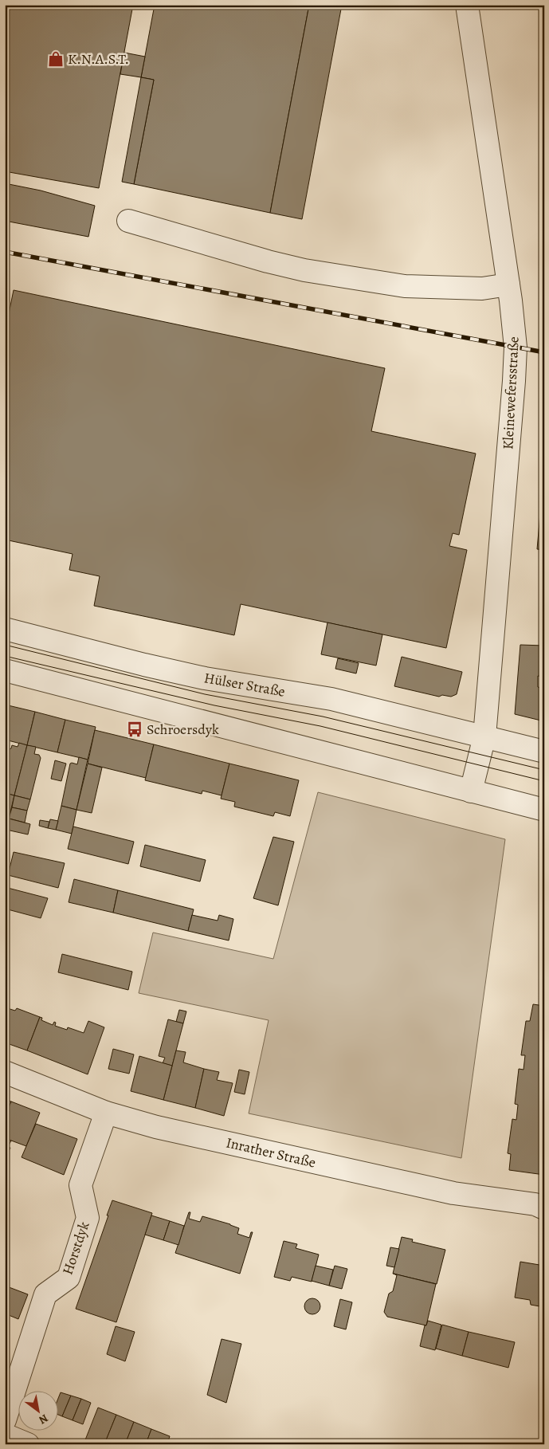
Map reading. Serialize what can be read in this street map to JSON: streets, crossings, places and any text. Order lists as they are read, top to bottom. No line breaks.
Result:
{"streets":{"street":["Kleinewefersstraße","Hülser Straße","Inrather Straße","Horstdyk"]},"crossings":[["Kleinewefersstraße","Hülser Straße"],["Inrather Straße","Horstdyk"]],"places":{"shop":["K.N.A.S.T."],"bus stop":["Schroersdyk"]},"north":"bottom right"}
